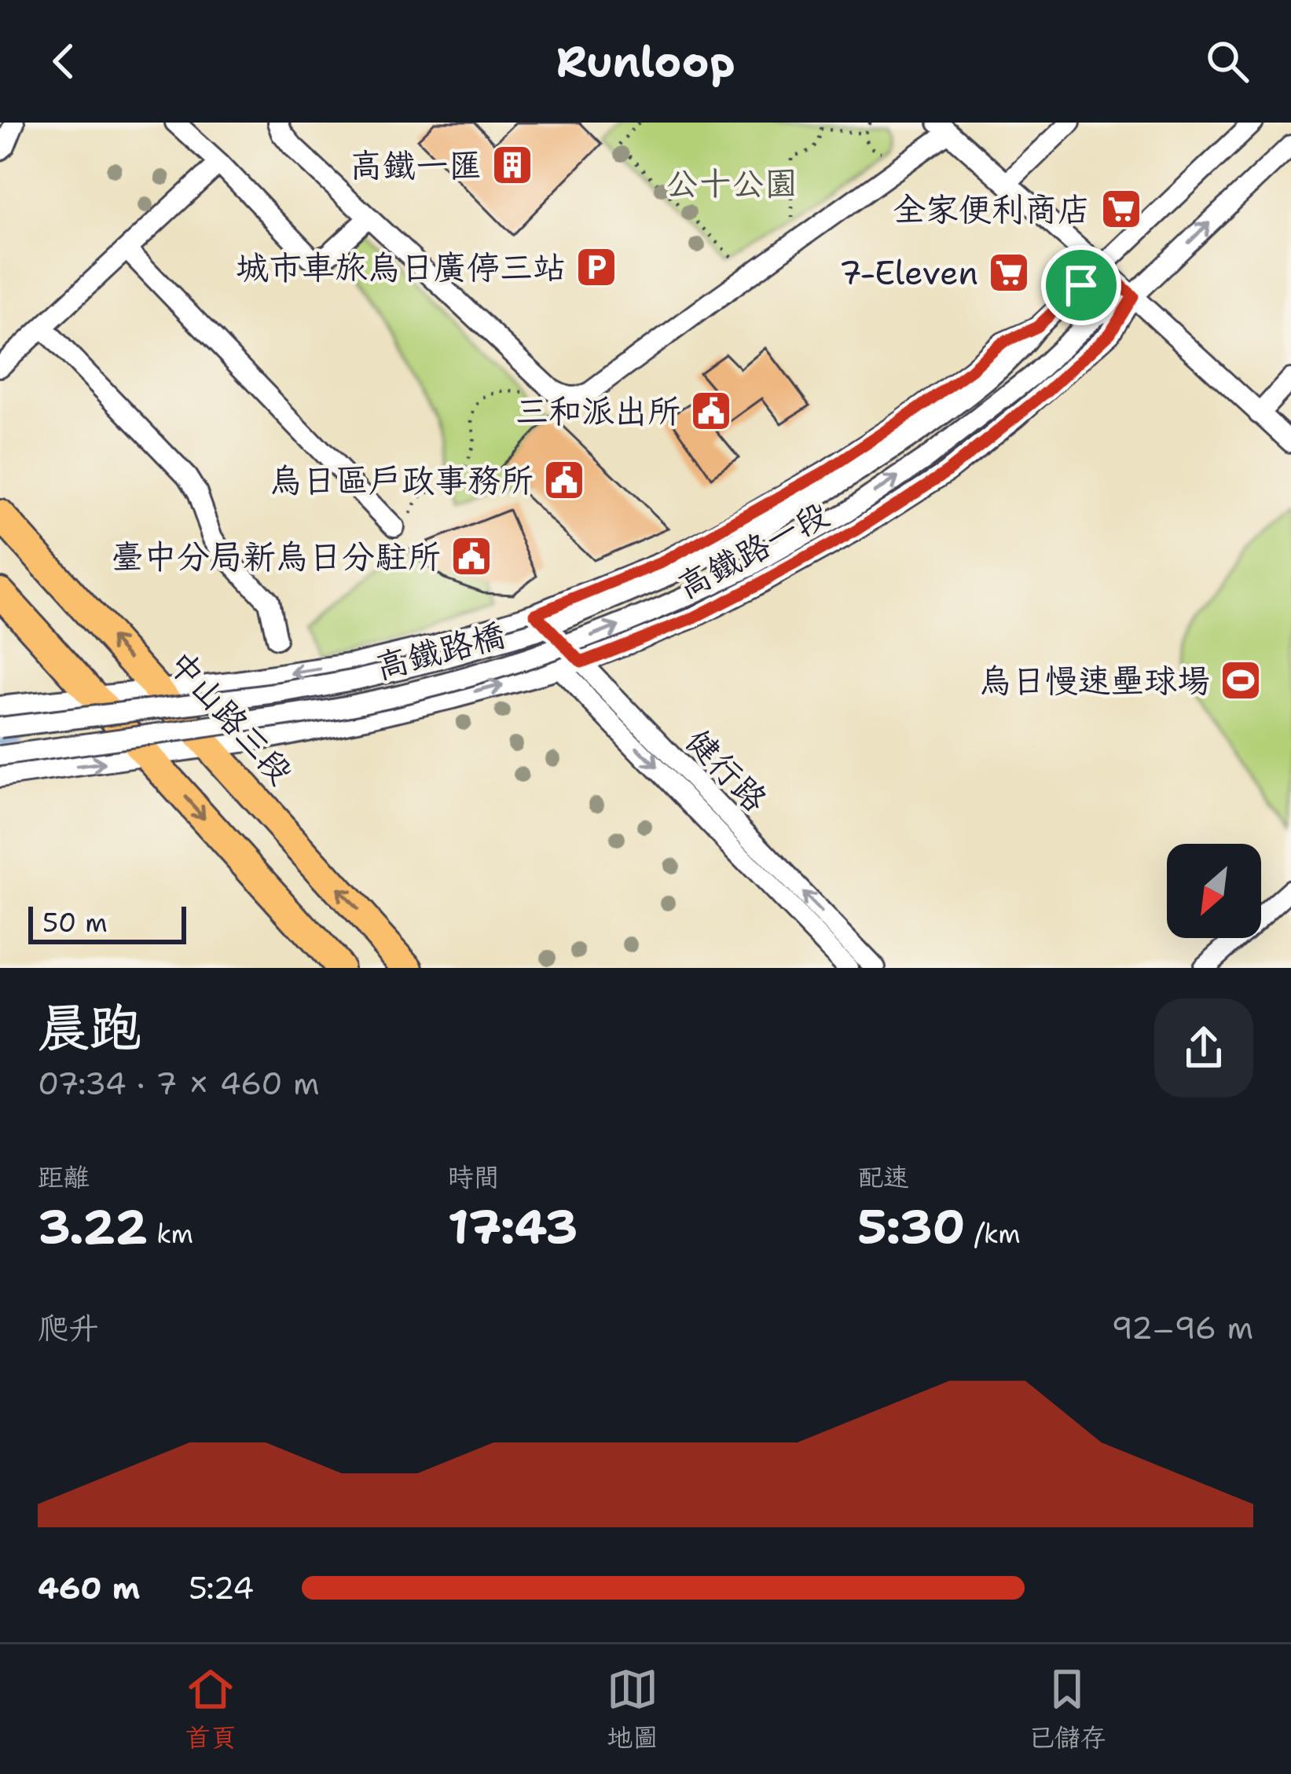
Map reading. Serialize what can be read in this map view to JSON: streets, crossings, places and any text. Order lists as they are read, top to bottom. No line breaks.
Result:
{"streets":{"main road":["中山路三段"],"street":["高鐵路一段","高鐵路橋","健行路"]},"crossings":[["高鐵路一段","高鐵路橋"],["高鐵路一段","中山路三段"],["高鐵路一段","健行路"]],"parks":["公十公園"],"places":{"building":["高鐵一匯"],"supermarket":["全家便利商店","7-Eleven"],"parking":["城市車旅烏日廣停三站"],"public building":["三和派出所","烏日區戶政事務所","臺中分局新烏日分駐所"],"sports":["烏日慢速壘球場"]},"scale_bar":"50 m","north":"bottom left","page":{"header":"Runloop","scale":"50 m","heading":["晨跑","07:34 · 7 × 460 m"],"stats":[["距離","3.22 km"],["時間","17:43"],["配速","5:30 /km"]],"chart":["爬升","92–96 m"],"list":[{"name":"460 m","note":"5:24"}],"tabs":["首頁","地圖","已儲存"]}}
